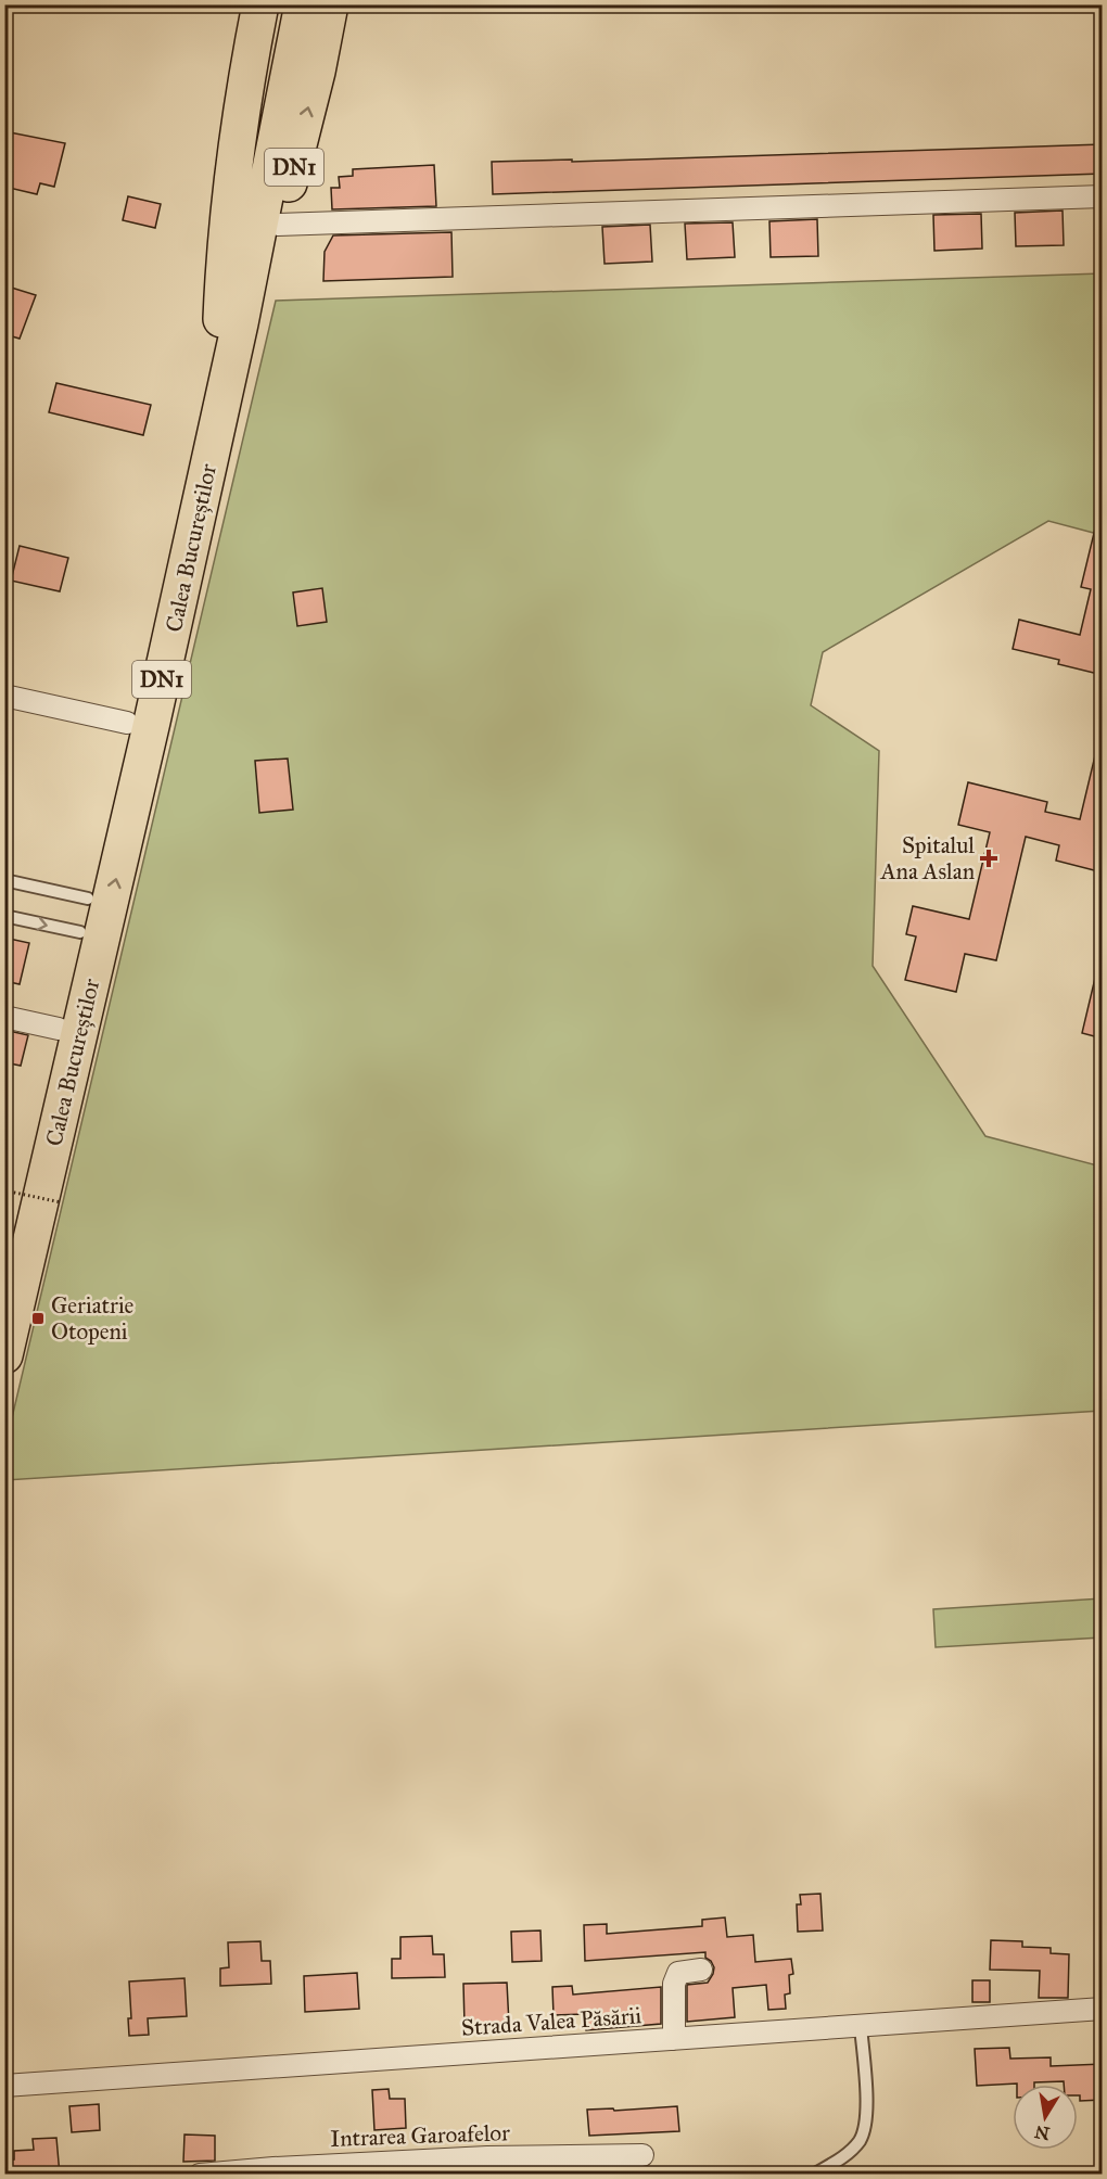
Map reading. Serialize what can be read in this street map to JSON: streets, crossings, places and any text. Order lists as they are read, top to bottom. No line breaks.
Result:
{"streets":{"highway":["DN1","Calea Bucureștilor"],"street":["Strada Valea Păsării","Intrarea Garoafelor"]},"crossings":[["DN1","Calea Bucureștilor"]],"places":{"health":["Spitalul Ana Aslan"],"transit":["Geriatrie Otopeni"]},"north":"bottom"}
